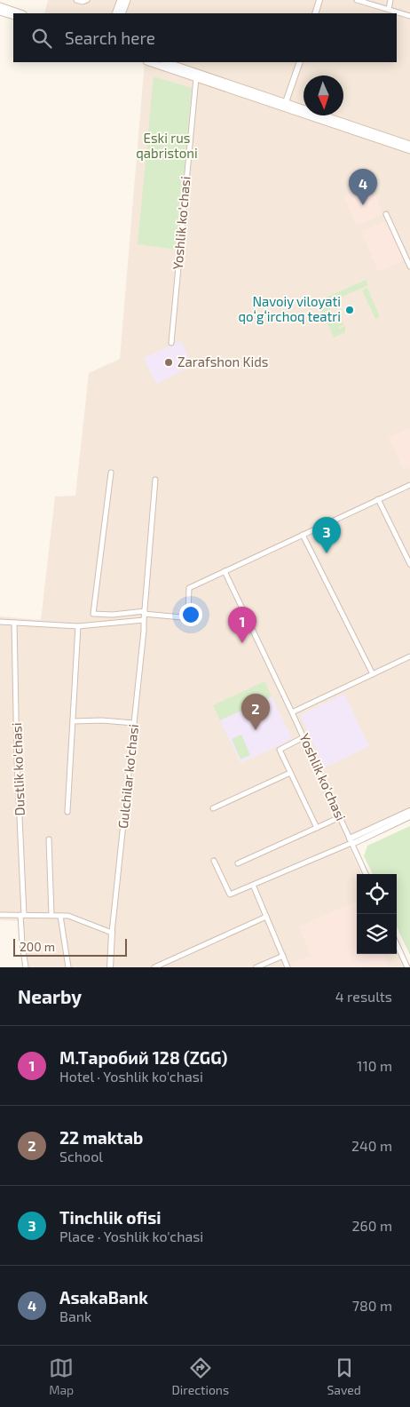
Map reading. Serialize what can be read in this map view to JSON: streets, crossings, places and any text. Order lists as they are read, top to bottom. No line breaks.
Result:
{"streets":{"street":["Yoshlik ko'chasi","Dustlik ko'chasi","Gulchilar ko'chasi"]},"parks":["Eski rus qabristoni"],"places":["Navoiy viloyati qoʻgʻirchoq teatri","Zarafshon Kids"],"scale_bar":"200 m","north":"bottom","page":{"search":"Search here","pins":["4","3","1","2"],"scale":"200 m","heading":["Nearby","4 results"],"list":[{"mark":"1","name":"М.Таробий 128 (ZGG)","note":"Hotel · Yoshlik ko'chasi","value":"110 m"},{"mark":"2","name":"22 maktab","note":"School","value":"240 m"},{"mark":"3","name":"Tinchlik ofisi","note":"Place · Yoshlik ko'chasi","value":"260 m"},{"mark":"4","name":"AsakaBank","note":"Bank","value":"780 m"}],"nav":["Map","Directions","Saved"]}}
